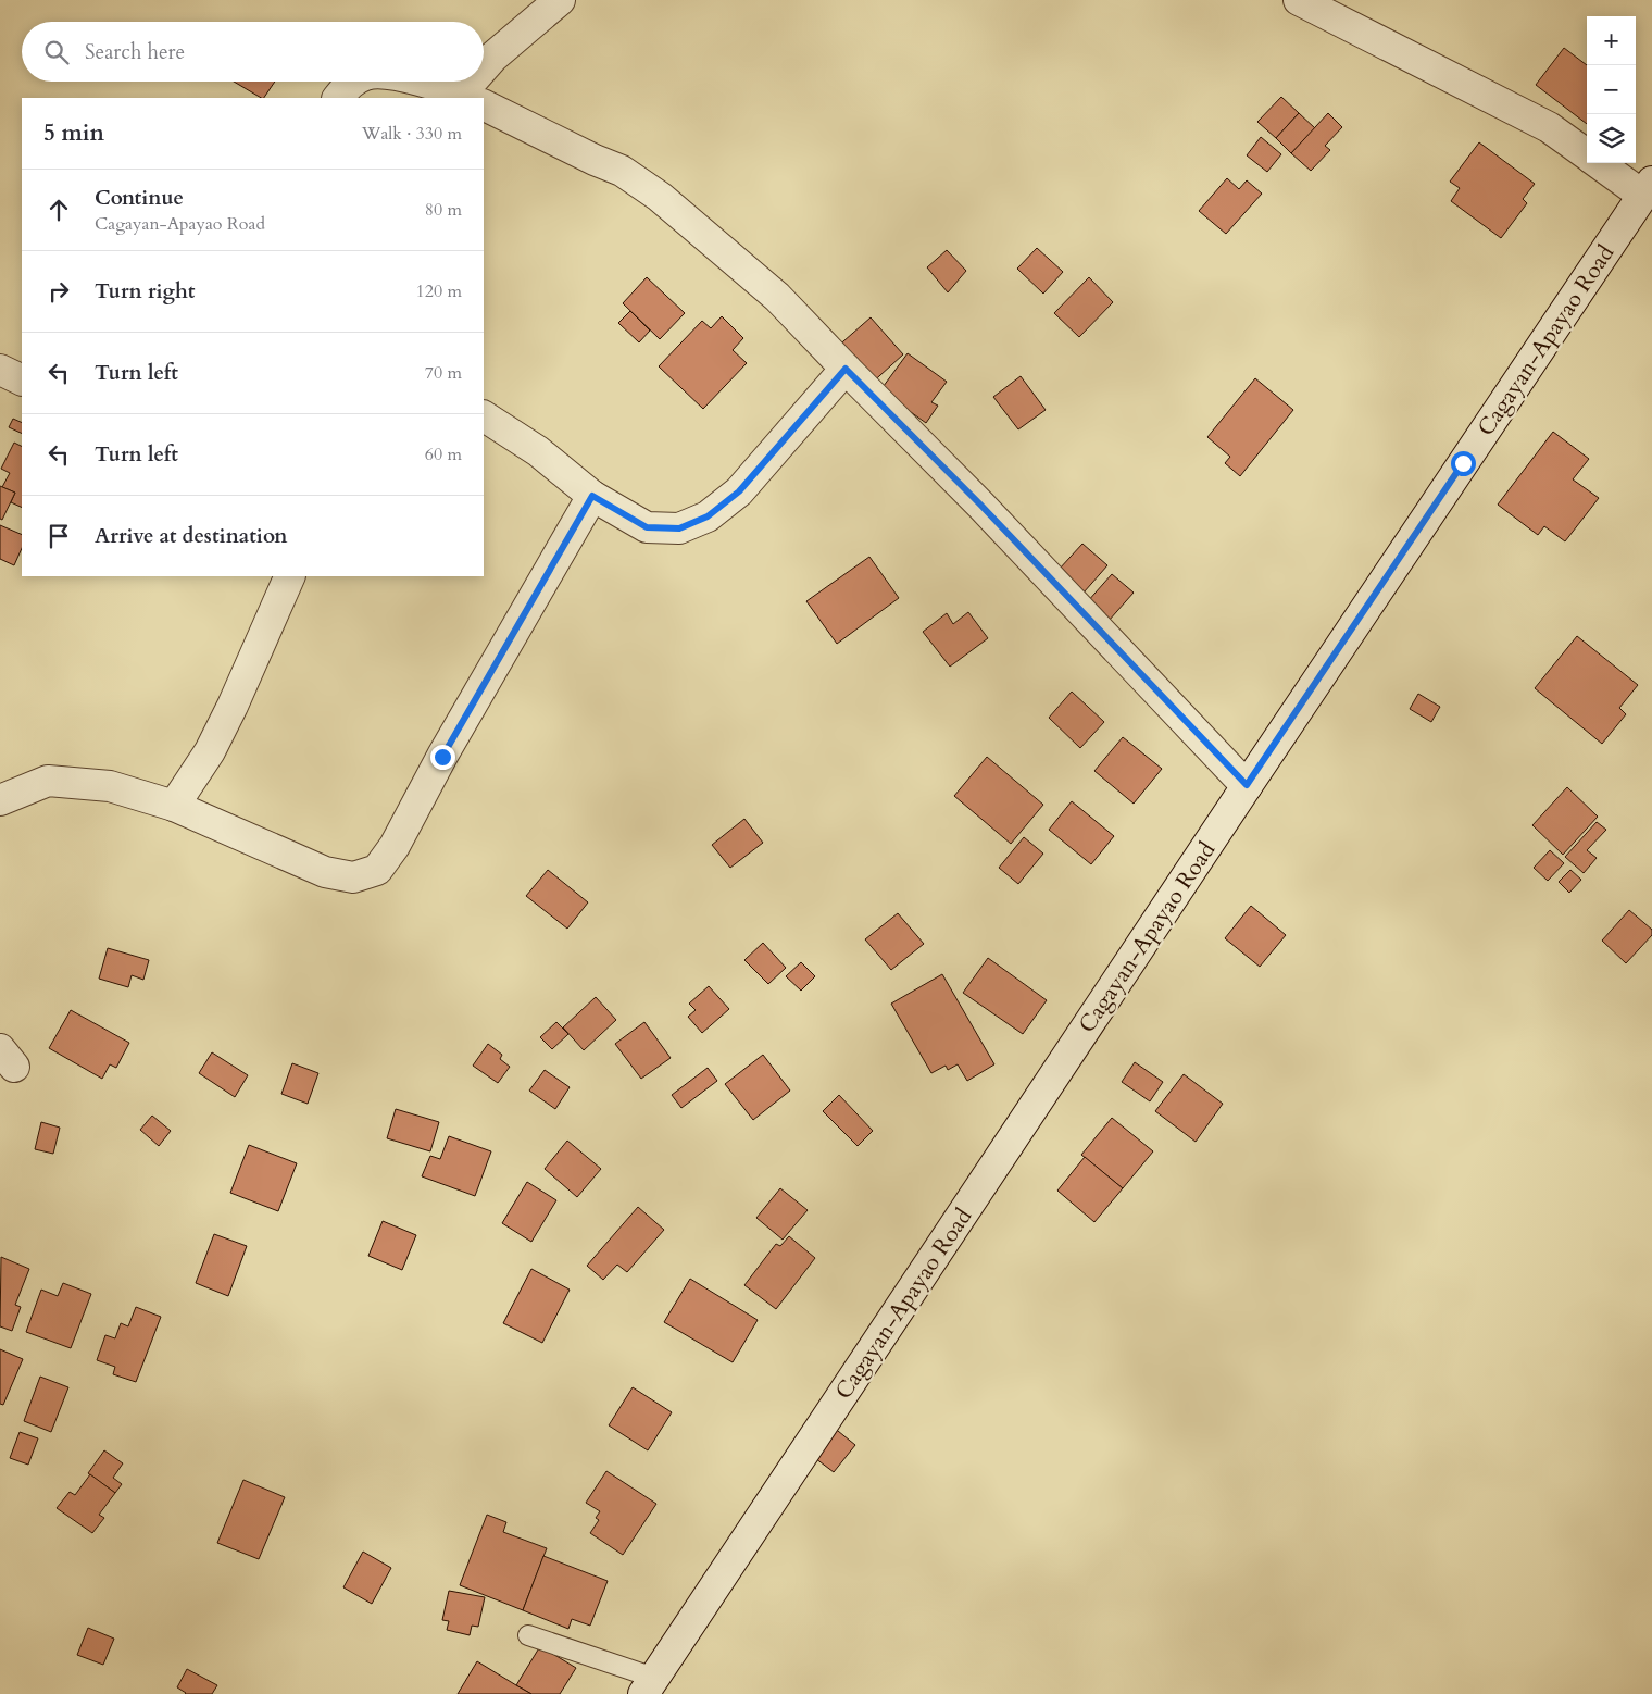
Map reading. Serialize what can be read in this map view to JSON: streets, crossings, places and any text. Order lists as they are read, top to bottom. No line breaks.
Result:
{"streets":{"street":["Cagayan-Apayao Road"]},"page":{"map_buttons":["+","−"],"search":"Search here","heading":["5 min","Walk · 330 m"],"list":[["Continue","Cagayan-Apayao Road","80 m"],["Turn right","120 m"],["Turn left","70 m"],["Turn left","60 m"],"Arrive at destination"]}}
